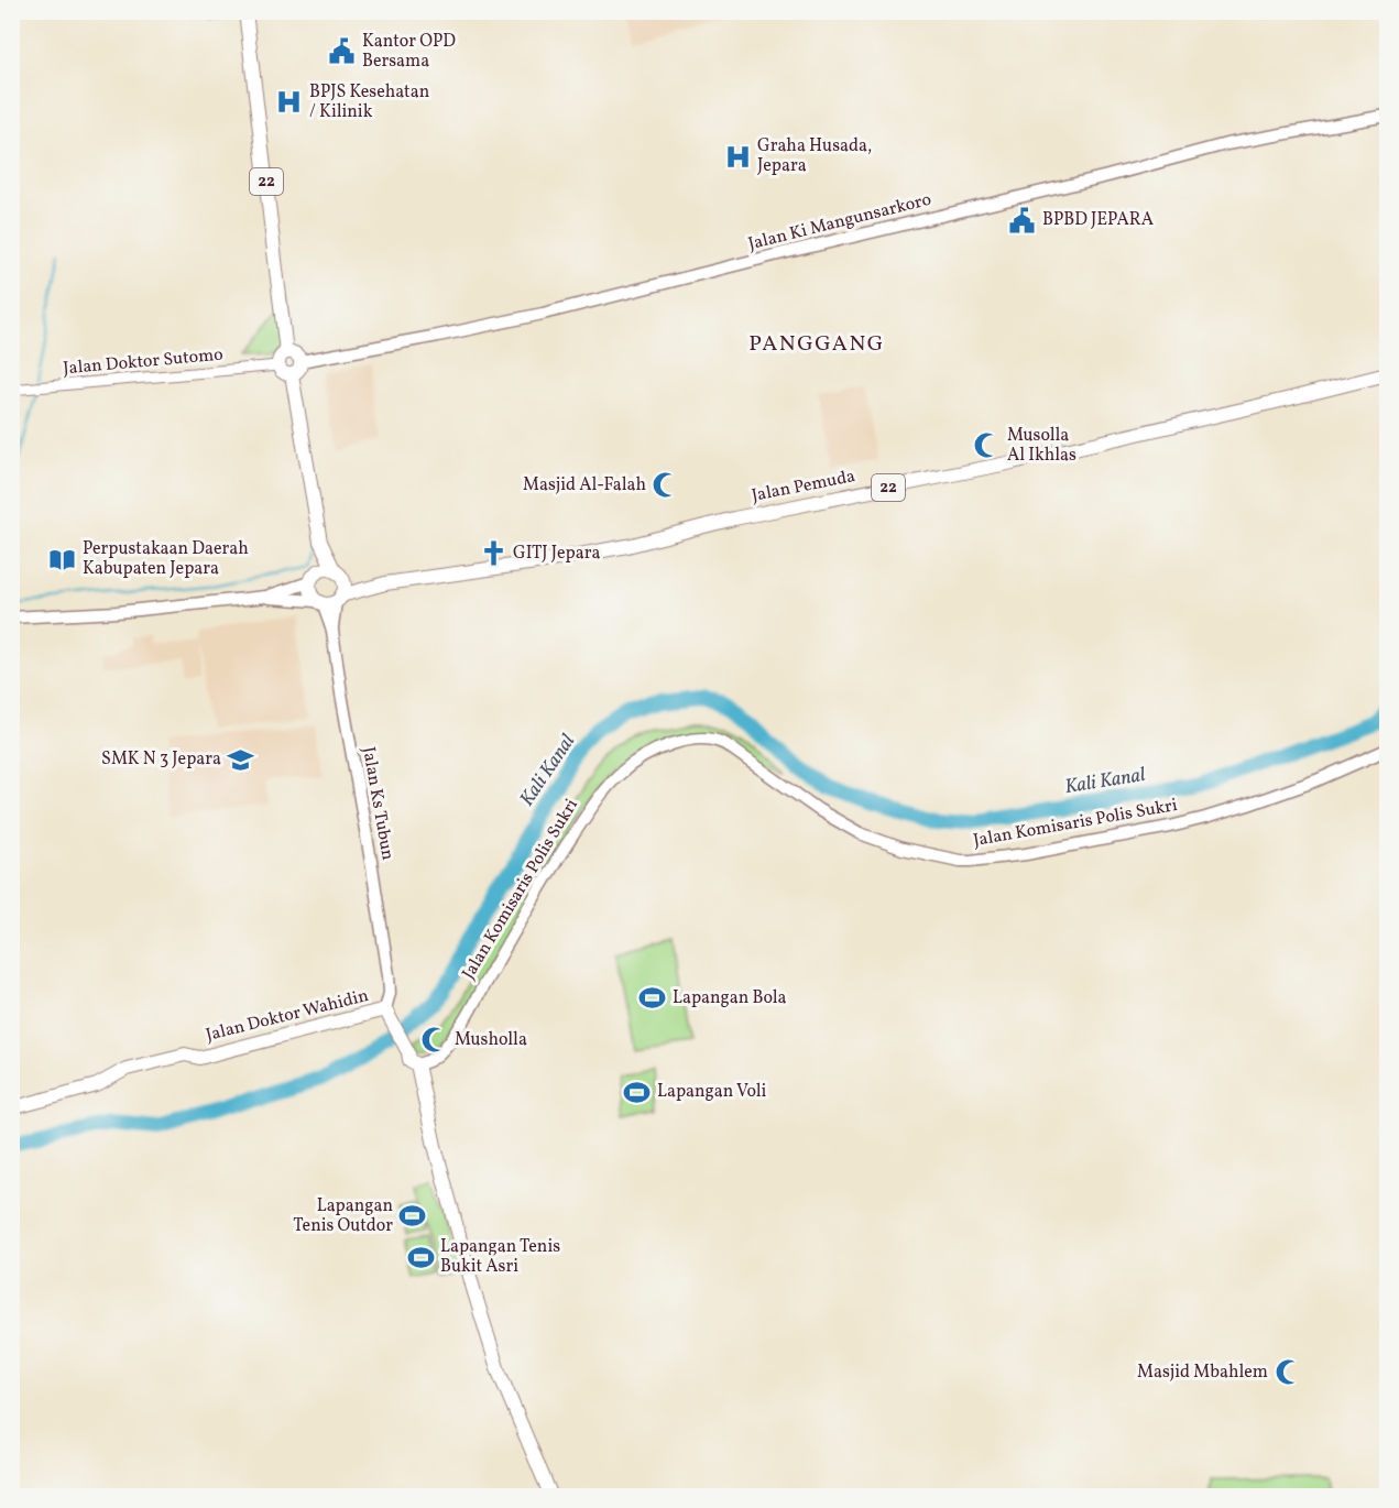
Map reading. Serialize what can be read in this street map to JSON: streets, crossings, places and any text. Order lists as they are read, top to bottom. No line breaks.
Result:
{"streets":{"main road":["22","Jalan Ki Mangunsarkoro","Jalan Pemuda","Jalan Ks Tubun","Jalan Komisaris Polis Sukri","Jalan Doktor Wahidin"],"street":["Jalan Doktor Sutomo"]},"crossings":[["22","Jalan Ki Mangunsarkoro"],["22","Jalan Doktor Sutomo"],["Jalan Ki Mangunsarkoro","Jalan Doktor Sutomo"],["Jalan Pemuda","Jalan Ks Tubun"],["Jalan Ks Tubun","Jalan Doktor Wahidin"]],"districts":["PANGGANG"],"water":["Kali Kanal"],"places":{"public building":["Kantor OPD Bersama","BPBD JEPARA"],"hospital":["BPJS Kesehatan / Kilinik","Graha Husada, Jepara"],"mosque":["Musolla Al Ikhlas","Masjid Al-Falah","Musholla","Masjid Mbahlem"],"church":["GITJ Jepara"],"library":["Perpustakaan Daerah Kabupaten Jepara"],"school or university":["SMK N 3 Jepara"],"sports":["Lapangan Bola","Lapangan Voli","Lapangan Tenis Outdor","Lapangan Tenis Bukit Asri"]}}
